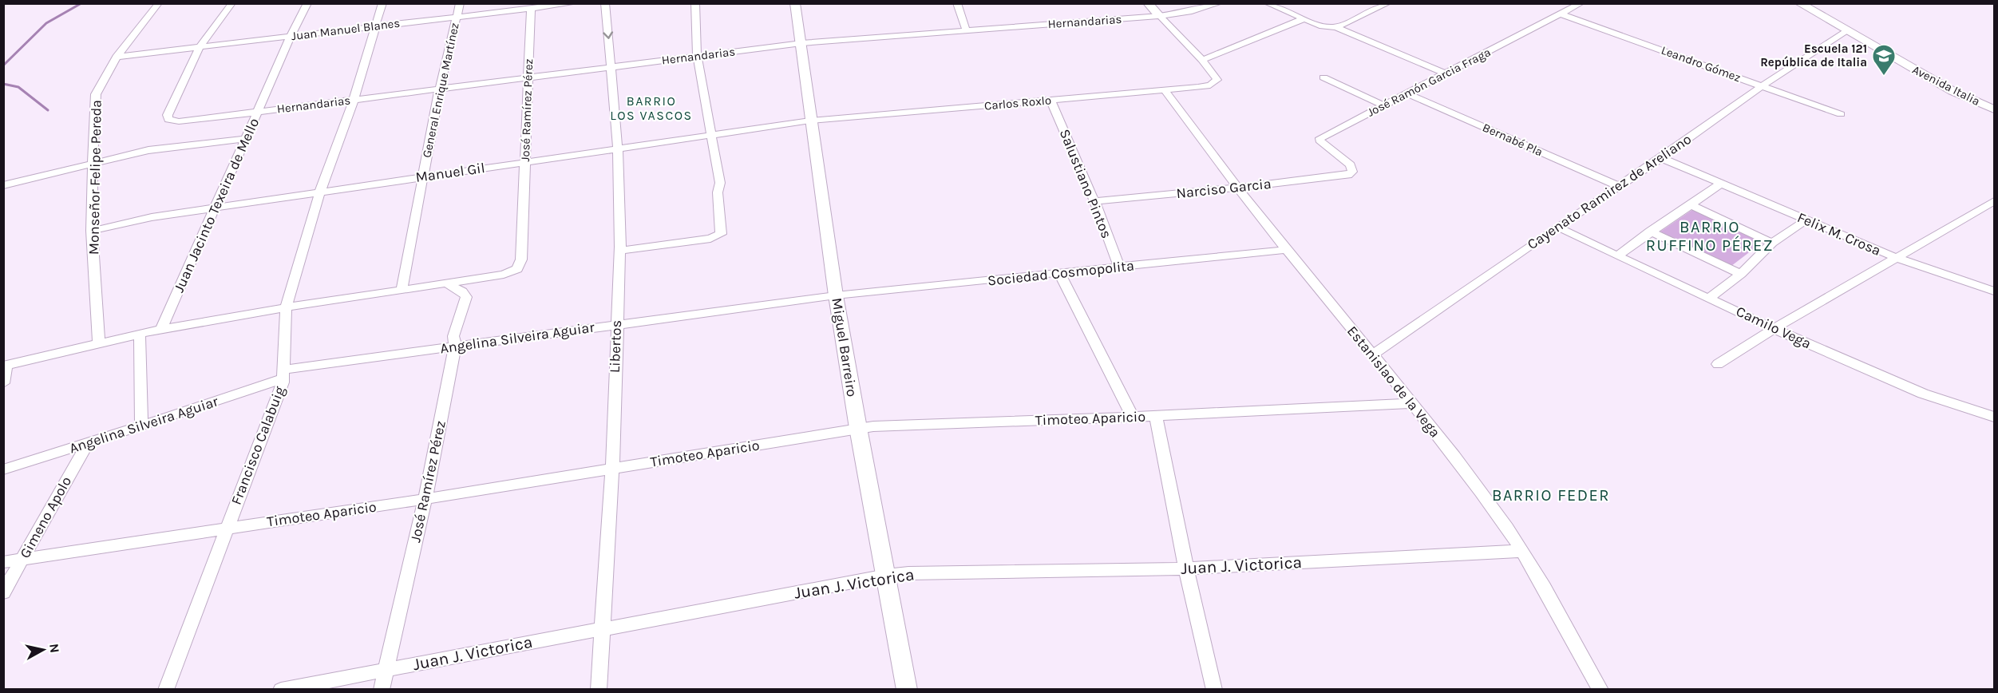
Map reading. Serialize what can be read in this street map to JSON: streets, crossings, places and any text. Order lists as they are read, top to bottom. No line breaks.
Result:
{"streets":{"street":["Hernandarias","Juan Manuel Blanes","Leandro Gómez","José Ramón Garcia Fraga","Avenida Italia","General Enrique Martínez","Carlos Roxlo","José Ramírez Pérez","Bernabé Pla","Manuel Gil","Monseñor Felipe Pereda","Salustiano Pintos","Narciso Garcia","Cayenato Ramirez de Areliano","Juan Jacinto Texeira de Mello","Felix M. Crosa","Sociedad Cosmopolita","Camilo Vega","Angelina Silveira Aguiar","Libertos","Miguel Barreiro","Estanislao de la Vega","Timoteo Aparicio","Francisco Calabuig","Gimeno Apolo","Juan J. Victorica"]},"crossings":[["Hernandarias","Juan Manuel Blanes"],["Hernandarias","General Enrique Martínez"],["Hernandarias","José Ramírez Pérez"],["Hernandarias","Juan Jacinto Texeira de Mello"],["Hernandarias","Libertos"],["Hernandarias","Miguel Barreiro"],["Hernandarias","Francisco Calabuig"],["Juan Manuel Blanes","General Enrique Martínez"],["Juan Manuel Blanes","José Ramírez Pérez"],["Juan Manuel Blanes","Monseñor Felipe Pereda"],["Juan Manuel Blanes","Juan Jacinto Texeira de Mello"],["Juan Manuel Blanes","Francisco Calabuig"],["Leandro Gómez","José Ramón Garcia Fraga"],["Leandro Gómez","Cayenato Ramirez de Areliano"],["José Ramón Garcia Fraga","Bernabé Pla"],["José Ramón Garcia Fraga","Narciso Garcia"],["Avenida Italia","Cayenato Ramirez de Areliano"],["General Enrique Martínez","Manuel Gil"],["Carlos Roxlo","Manuel Gil"],["Carlos Roxlo","Salustiano Pintos"],["Carlos Roxlo","Miguel Barreiro"],["Carlos Roxlo","Estanislao de la Vega"],["José Ramírez Pérez","Manuel Gil"],["José Ramírez Pérez","Angelina Silveira Aguiar"],["José Ramírez Pérez","Timoteo Aparicio"],["José Ramírez Pérez","Juan J. Victorica"],["Bernabé Pla","Cayenato Ramirez de Areliano"],["Manuel Gil","Monseñor Felipe Pereda"],["Manuel Gil","Juan Jacinto Texeira de Mello"],["Manuel Gil","Libertos"],["Manuel Gil","Miguel Barreiro"],["Manuel Gil","Francisco Calabuig"],["Salustiano Pintos","Narciso Garcia"],["Salustiano Pintos","Sociedad Cosmopolita"],["Narciso Garcia","Estanislao de la Vega"],["Cayenato Ramirez de Areliano","Felix M. Crosa"],["Cayenato Ramirez de Areliano","Camilo Vega"],["Cayenato Ramirez de Areliano","Estanislao de la Vega"],["Sociedad Cosmopolita","Angelina Silveira Aguiar"],["Sociedad Cosmopolita","Miguel Barreiro"],["Sociedad Cosmopolita","Estanislao de la Vega"],["Angelina Silveira Aguiar","Libertos"],["Angelina Silveira Aguiar","Miguel Barreiro"],["Angelina Silveira Aguiar","Francisco Calabuig"],["Angelina Silveira Aguiar","Gimeno Apolo"],["Libertos","Timoteo Aparicio"],["Libertos","Juan J. Victorica"],["Miguel Barreiro","Timoteo Aparicio"],["Miguel Barreiro","Juan J. Victorica"],["Estanislao de la Vega","Timoteo Aparicio"],["Estanislao de la Vega","Juan J. Victorica"],["Timoteo Aparicio","Francisco Calabuig"],["Timoteo Aparicio","Gimeno Apolo"]],"districts":["BARRIO LOS VASCOS","BARRIO RUFFINO PÉREZ","BARRIO FEDER"],"places":{"school or university":["Escuela 121 República de Italia"]},"north":"right"}
